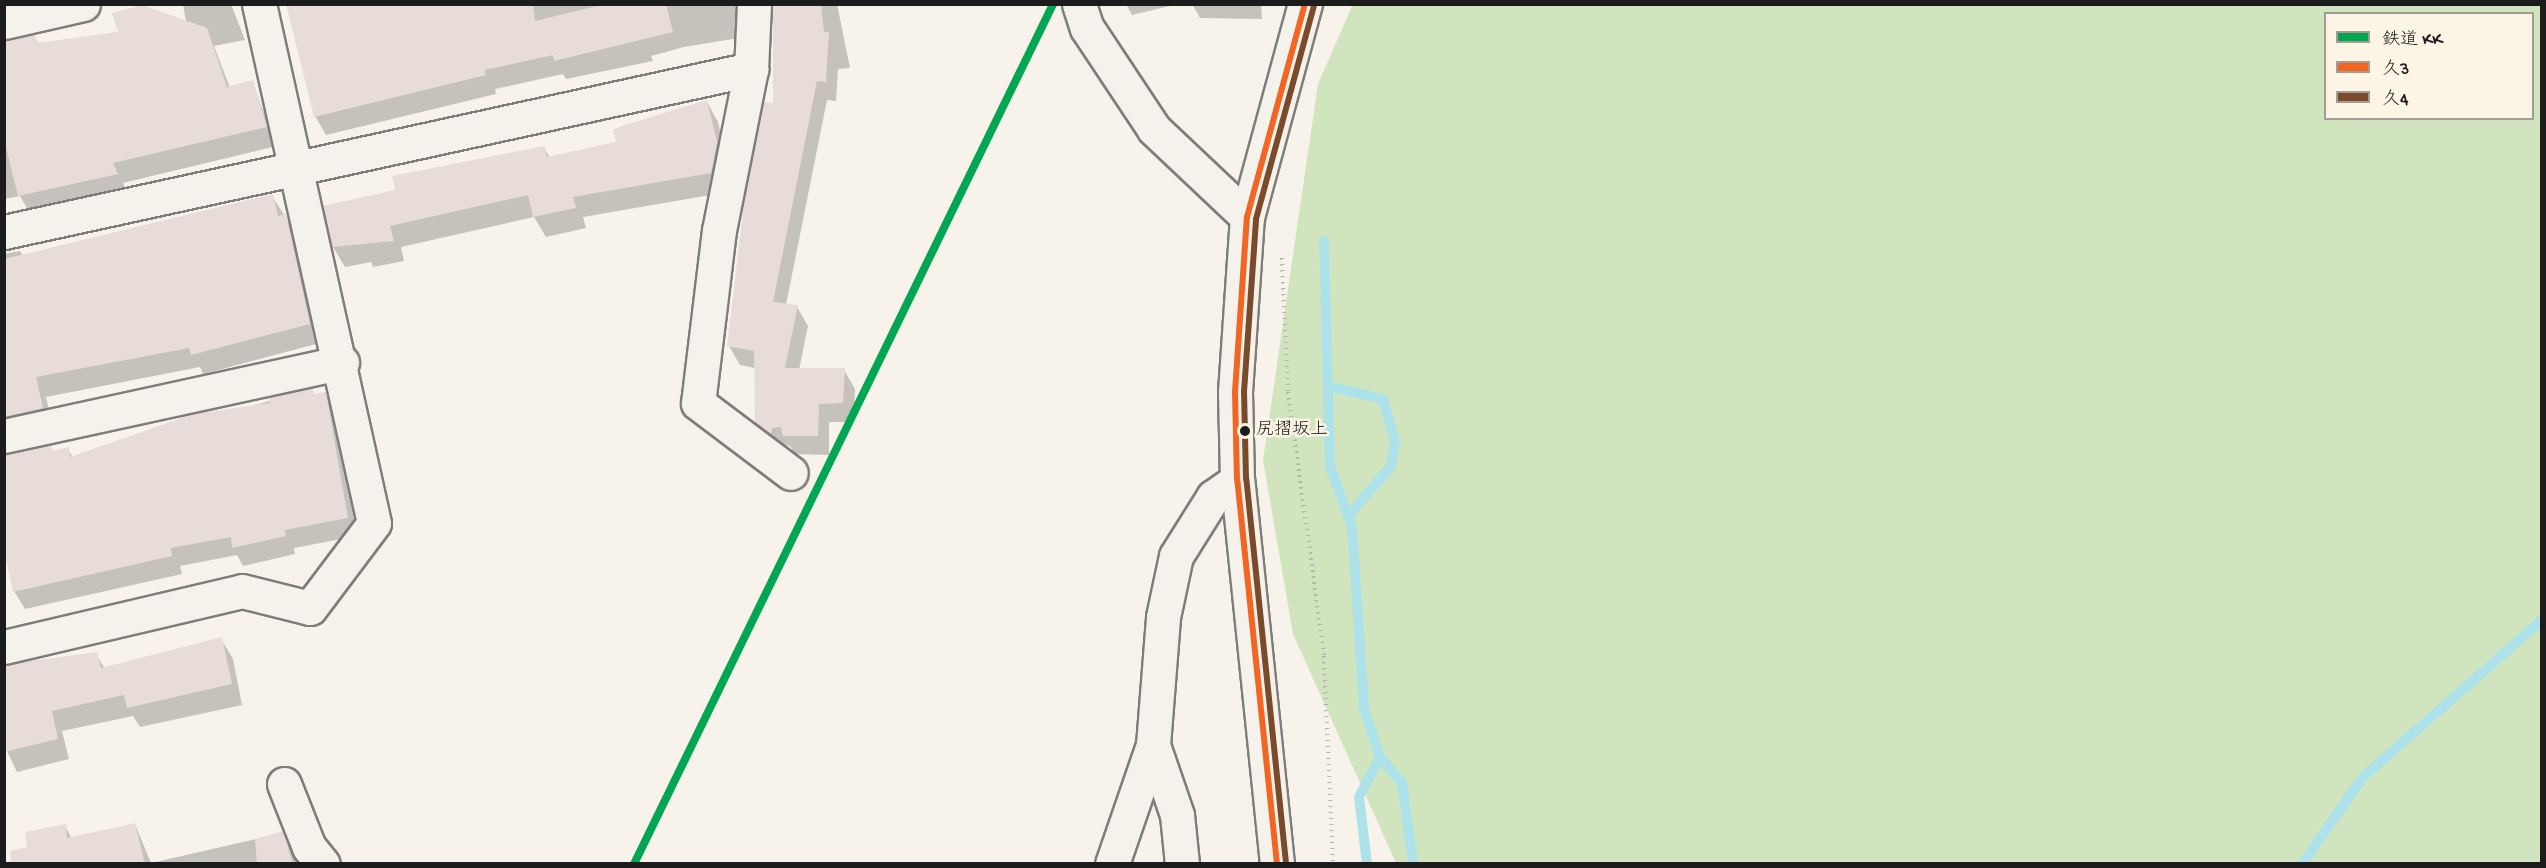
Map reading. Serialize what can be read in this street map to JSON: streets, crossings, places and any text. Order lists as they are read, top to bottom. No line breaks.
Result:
{"places":["尻摺坂上"],"lines":["rail line KK","transit line 久3","transit line 久4"],"legend":["鉄道 KK","久3","久4"]}
